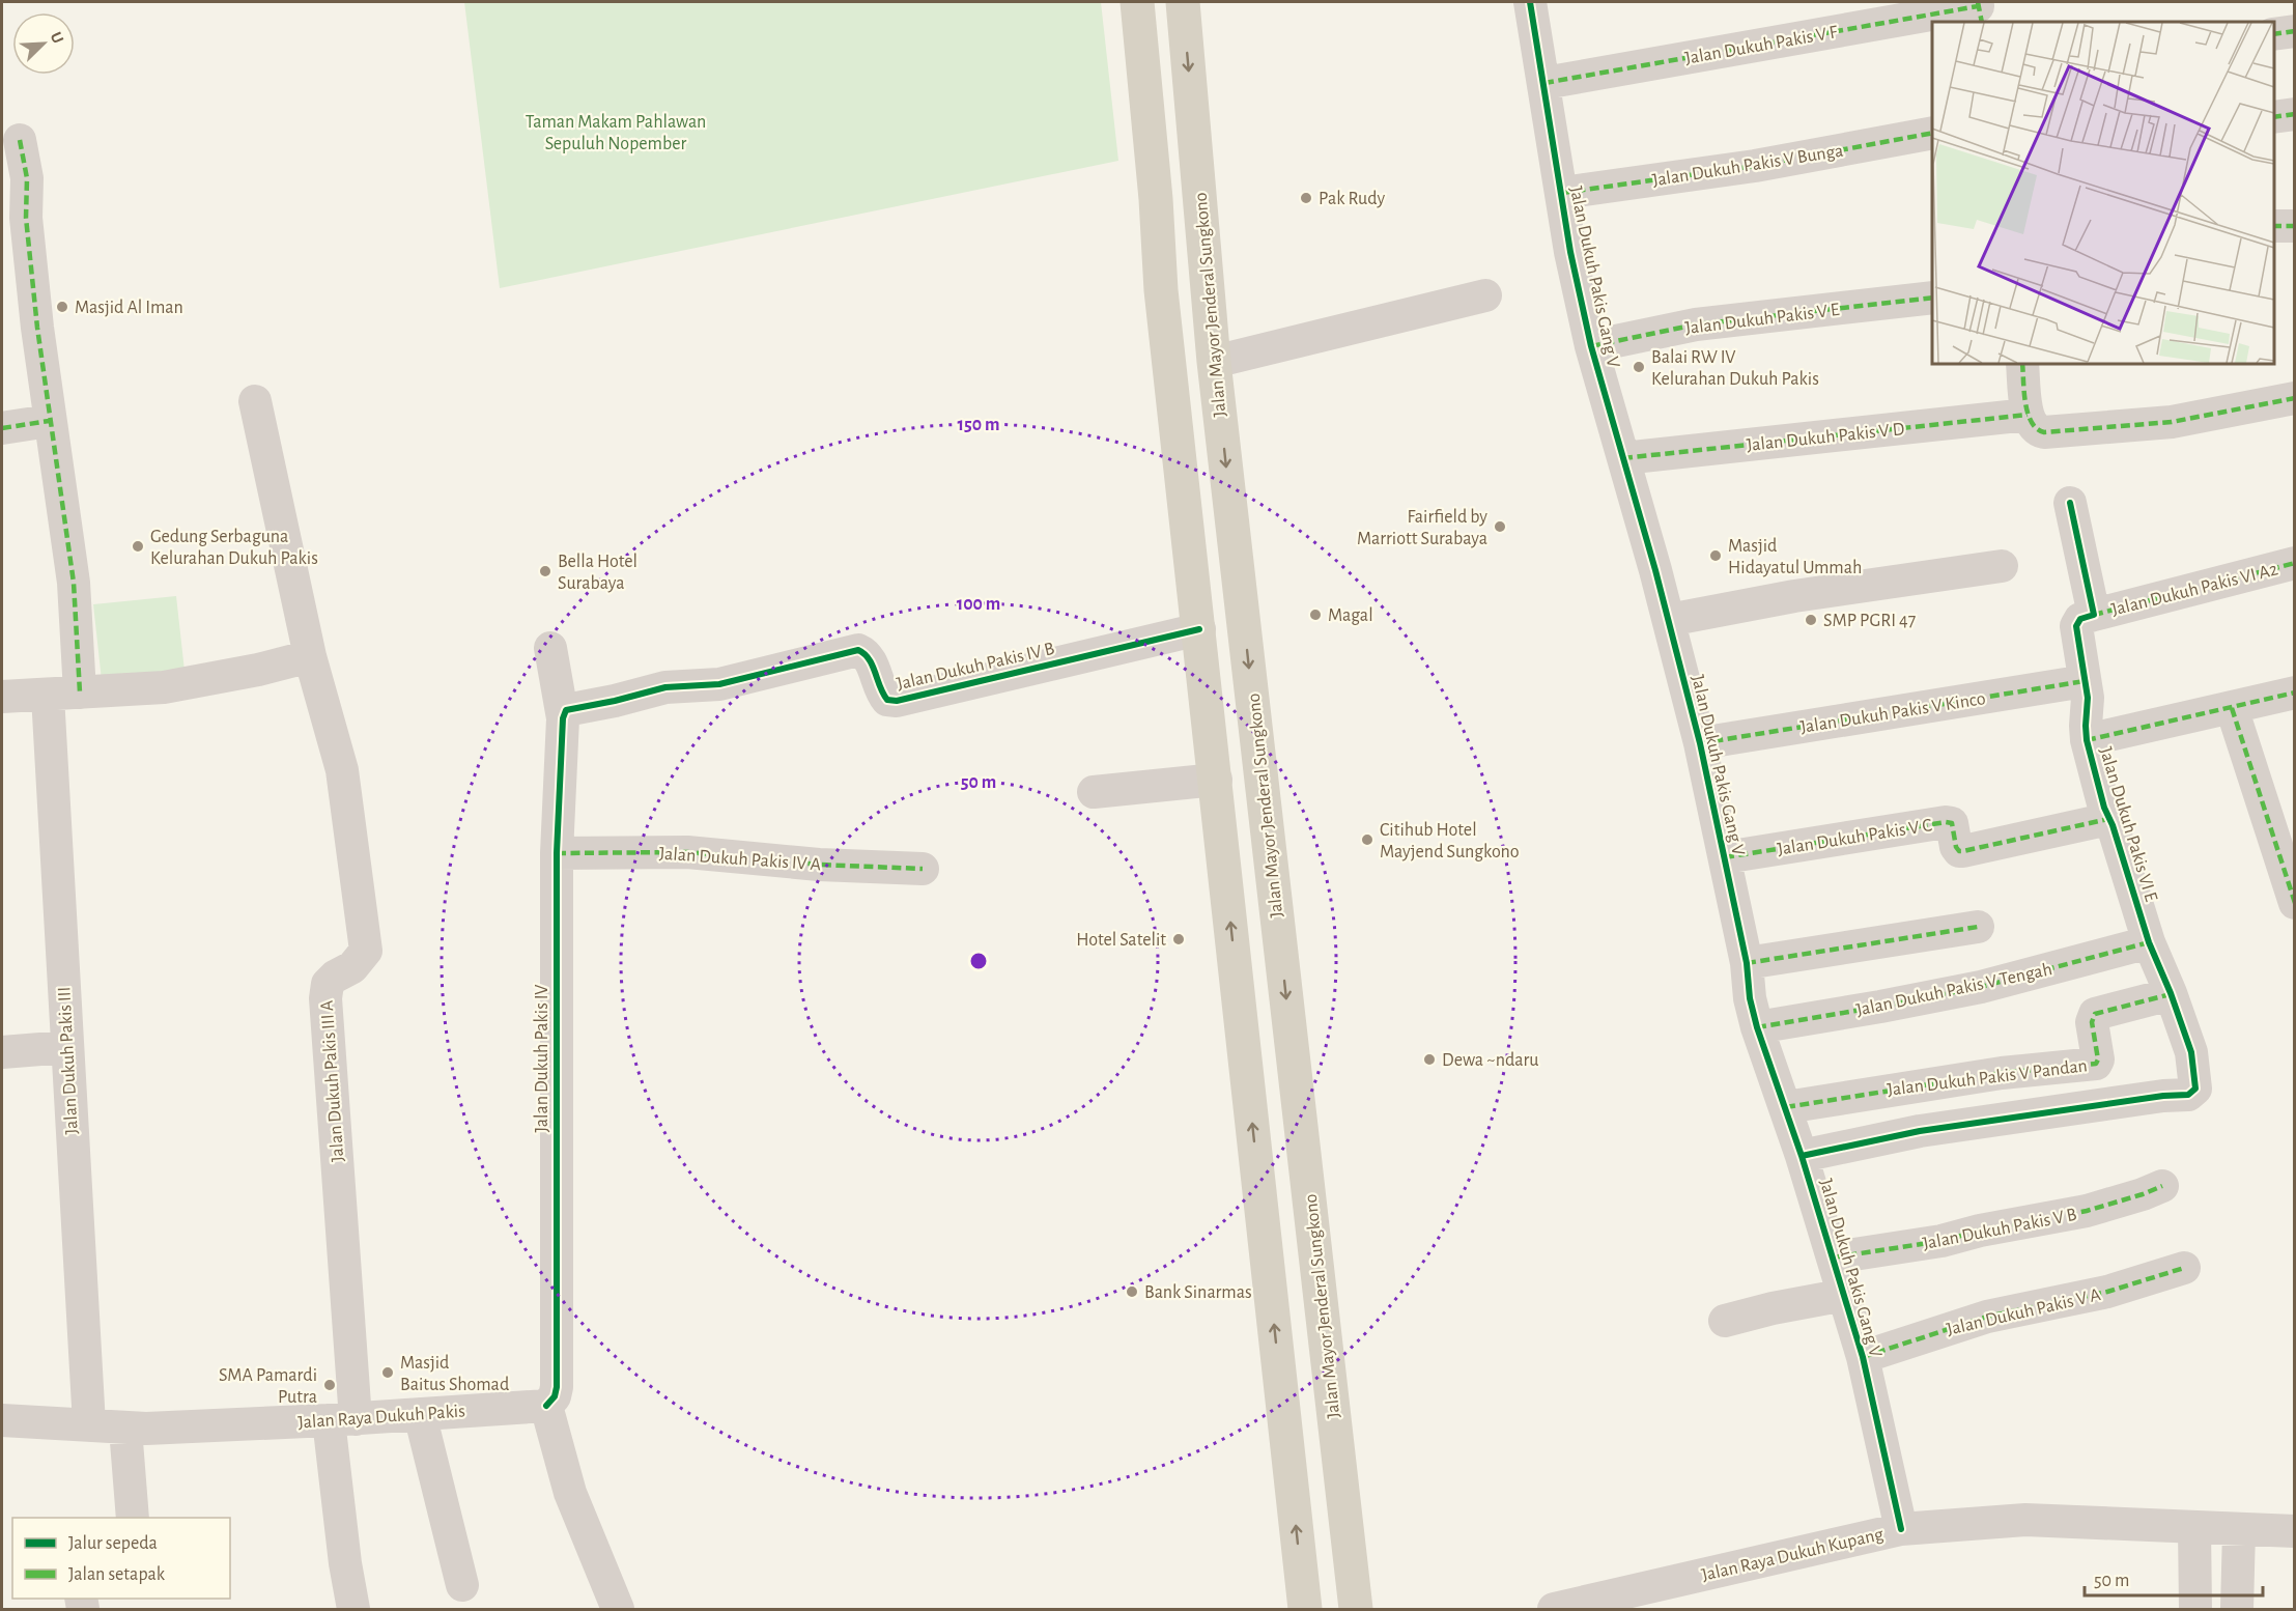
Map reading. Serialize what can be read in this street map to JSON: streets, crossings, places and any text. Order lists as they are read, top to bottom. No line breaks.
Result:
{"streets":{"main road":["Jalan Mayor Jenderal Sungkono"],"street":["Jalan Dukuh Pakis V F","Jalan Dukuh Pakis V Bunga","Jalan Dukuh Pakis Gang V","Jalan Dukuh Pakis V E","Jalan Dukuh Pakis V D","Jalan Dukuh Pakis VI A2","Jalan Dukuh Pakis IV B","Jalan Dukuh Pakis V Kinco","Jalan Dukuh Pakis VI E","Jalan Dukuh Pakis V C","Jalan Dukuh Pakis IV A","Jalan Dukuh Pakis V Tengah","Jalan Dukuh Pakis IV","Jalan Dukuh Pakis III","Jalan Dukuh Pakis V Pandan","Jalan Dukuh Pakis III A","Jalan Dukuh Pakis V B","Jalan Dukuh Pakis V A","Jalan Raya Dukuh Pakis","Jalan Raya Dukuh Kupang"]},"crossings":[["Jalan Dukuh Pakis V F","Jalan Dukuh Pakis Gang V"],["Jalan Dukuh Pakis V Bunga","Jalan Dukuh Pakis Gang V"],["Jalan Dukuh Pakis Gang V","Jalan Dukuh Pakis V E"],["Jalan Dukuh Pakis Gang V","Jalan Dukuh Pakis V D"],["Jalan Dukuh Pakis Gang V","Jalan Dukuh Pakis V Kinco"],["Jalan Dukuh Pakis Gang V","Jalan Dukuh Pakis VI E"],["Jalan Dukuh Pakis Gang V","Jalan Dukuh Pakis V C"],["Jalan Dukuh Pakis Gang V","Jalan Dukuh Pakis V Tengah"],["Jalan Dukuh Pakis Gang V","Jalan Dukuh Pakis V Pandan"],["Jalan Dukuh Pakis Gang V","Jalan Dukuh Pakis V B"],["Jalan Dukuh Pakis Gang V","Jalan Dukuh Pakis V A"],["Jalan Dukuh Pakis Gang V","Jalan Raya Dukuh Kupang"],["Jalan Dukuh Pakis VI A2","Jalan Dukuh Pakis VI E"],["Jalan Dukuh Pakis IV B","Jalan Dukuh Pakis IV"],["Jalan Dukuh Pakis V Kinco","Jalan Dukuh Pakis VI E"],["Jalan Dukuh Pakis VI E","Jalan Dukuh Pakis V C"],["Jalan Dukuh Pakis VI E","Jalan Dukuh Pakis V Tengah"],["Jalan Dukuh Pakis VI E","Jalan Dukuh Pakis V Pandan"],["Jalan Dukuh Pakis IV A","Jalan Dukuh Pakis IV"],["Jalan Dukuh Pakis IV","Jalan Raya Dukuh Pakis"],["Jalan Dukuh Pakis III","Jalan Raya Dukuh Pakis"],["Jalan Dukuh Pakis III A","Jalan Raya Dukuh Pakis"]],"parks":["Taman Makam Pahlawan Sepuluh Nopember"],"places":["Pak Rudy","Masjid Al Iman","Balai RW IV Kelurahan Dukuh Pakis","Fairfield by Marriott Surabaya","Gedung Serbaguna Kelurahan Dukuh Pakis","Masjid Hidayatul Ummah","Bella Hotel Surabaya","Magal","SMP PGRI 47","Citihub Hotel Mayjend Sungkono","Hotel Satelit","Dewa ~ndaru","Bank Sinarmas","Masjid Baitus Shomad","SMA Pamardi Putra"],"legend":["Jalur sepeda","Jalan setapak"],"scale_bar":"50 m","north":"top right","rings":["150 m","100 m","50 m"]}
